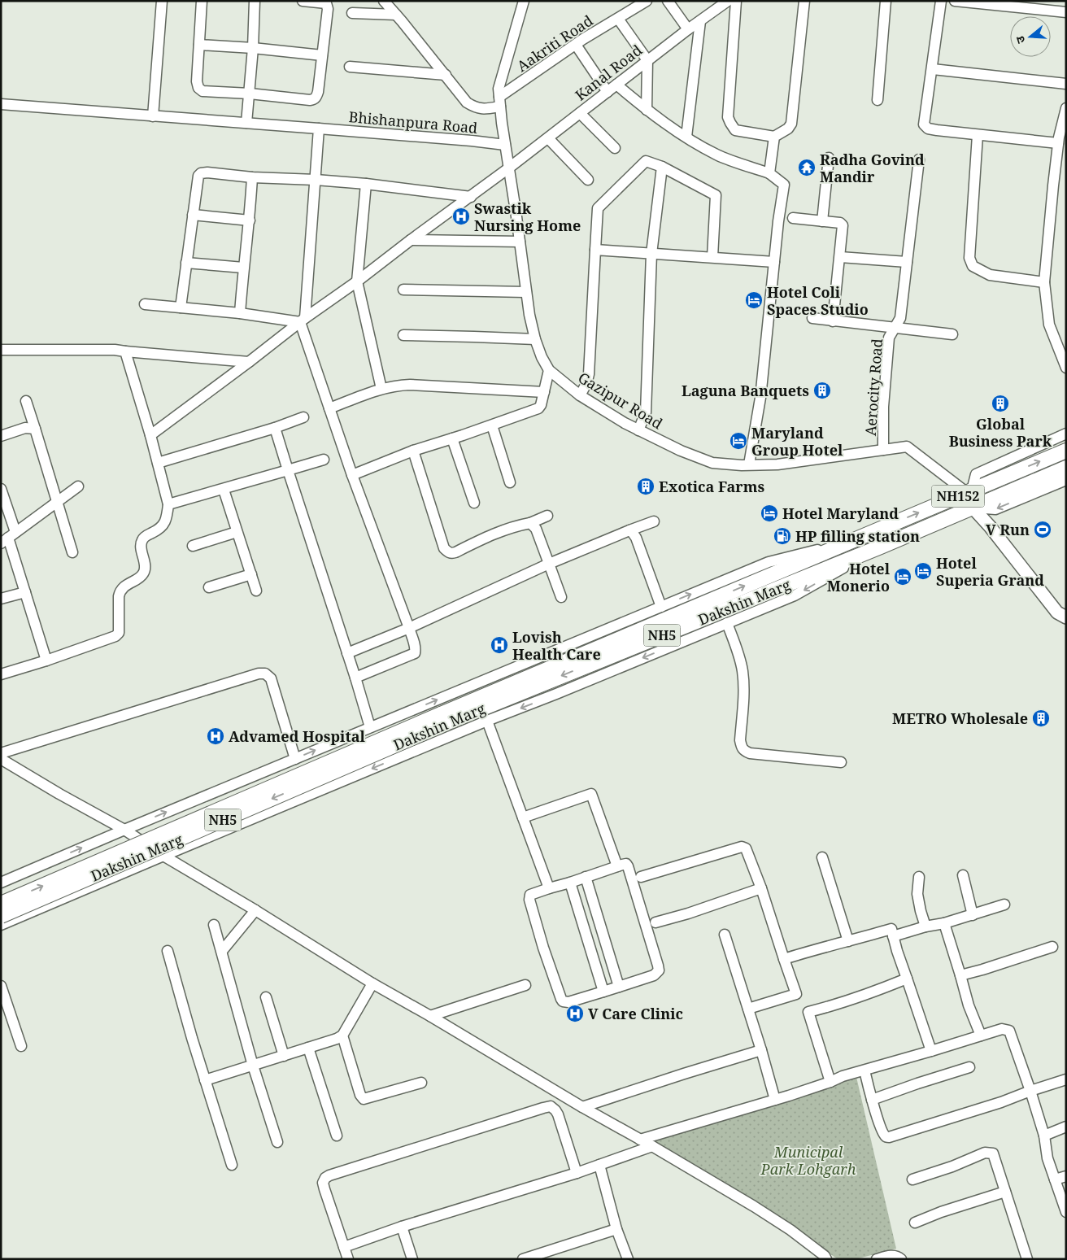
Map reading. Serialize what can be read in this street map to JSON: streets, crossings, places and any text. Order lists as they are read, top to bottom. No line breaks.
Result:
{"streets":{"highway":["NH152","Dakshin Marg","NH5"],"street":["Aakriti Road","Kanal Road","Bhishanpura Road","Aerocity Road","Gazipur Road"]},"crossings":[["Aakriti Road","Gazipur Road"],["Kanal Road","Gazipur Road"],["Bhishanpura Road","Gazipur Road"],["Aerocity Road","Gazipur Road"],["Gazipur Road","NH152"],["NH152","Dakshin Marg"],["NH152","NH5"],["Dakshin Marg","NH5"]],"parks":["Municipal Park Lohgarh"],"places":{"temple":["Radha Govind Mandir"],"hospital":["Swastik Nursing Home","Lovish Health Care","Advamed Hospital","V Care Clinic"],"hotel":["Hotel Coli Spaces Studio","Maryland Group Hotel","Hotel Maryland","Hotel Superia Grand","Hotel Monerio"],"building":["Laguna Banquets","Global Business Park","Exotica Farms","METRO Wholesale"],"sports":["V Run"],"fuel station":["HP filling station"]},"north":"left"}
